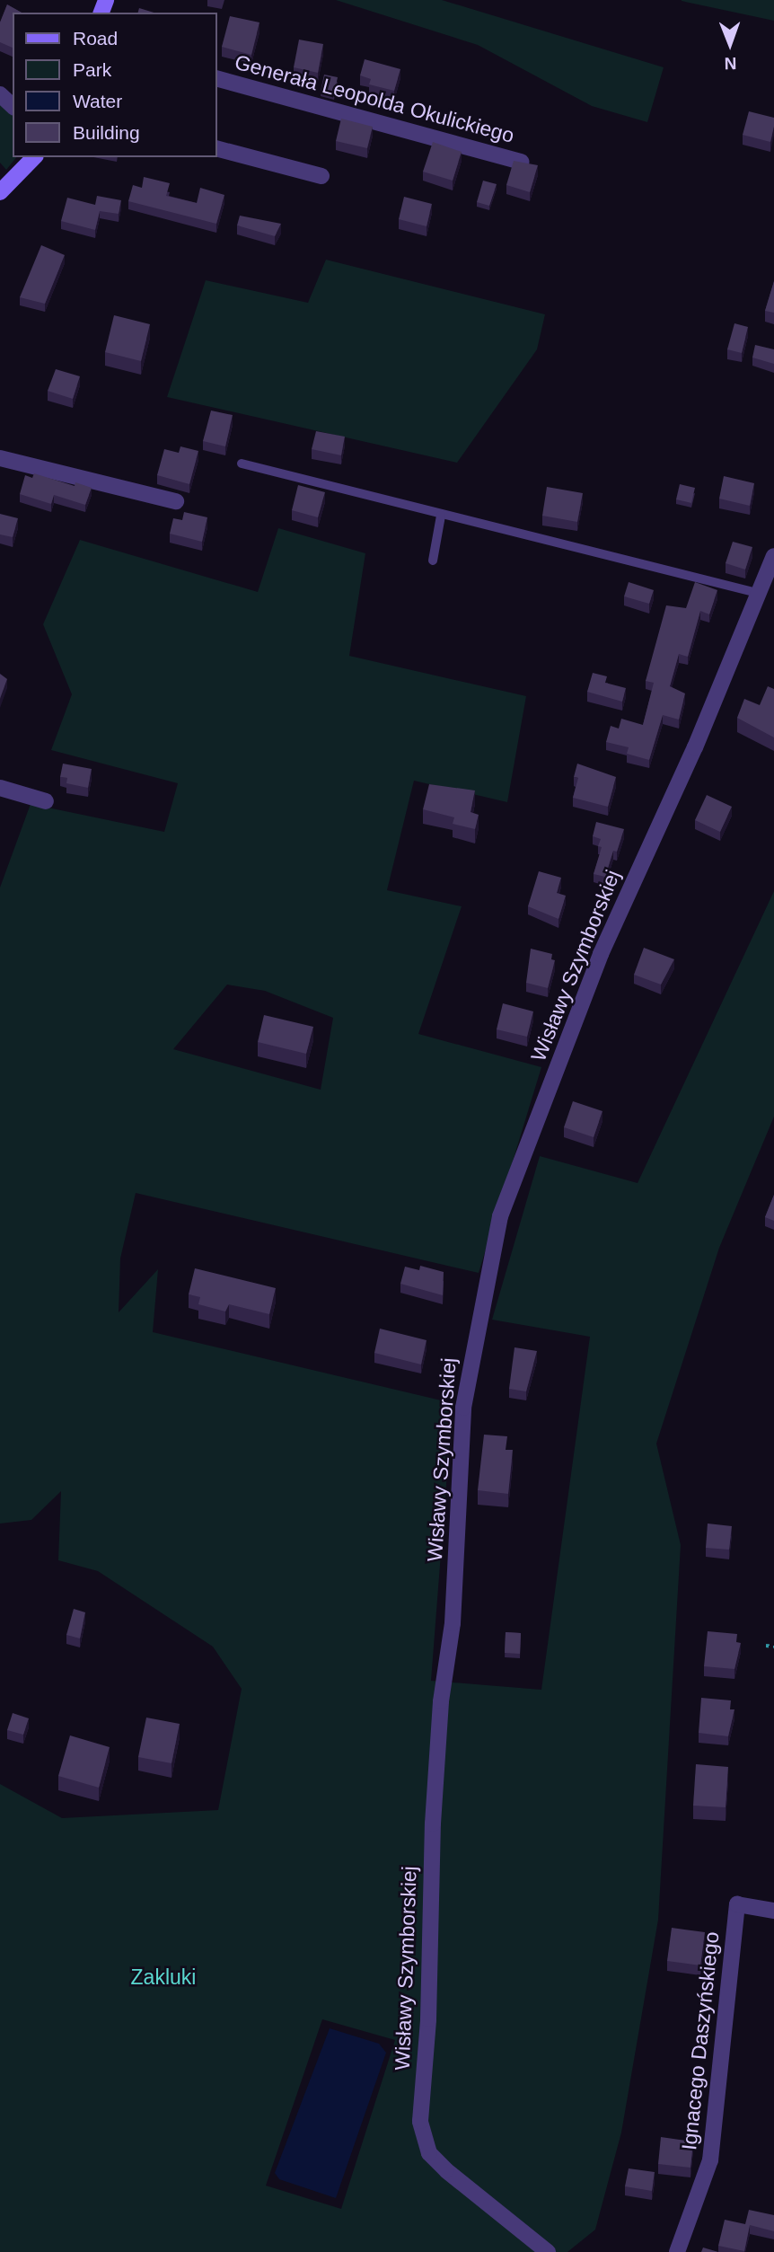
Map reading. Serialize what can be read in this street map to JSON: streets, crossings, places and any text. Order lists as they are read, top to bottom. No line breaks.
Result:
{"streets":{"street":["Generała Leopolda Okulickiego","Wisławy Szymborskiej","Ignacego Daszyńskiego"]},"parks":["Zakluki"],"legend":["Road","Park","Water","Building"],"north":"bottom"}
